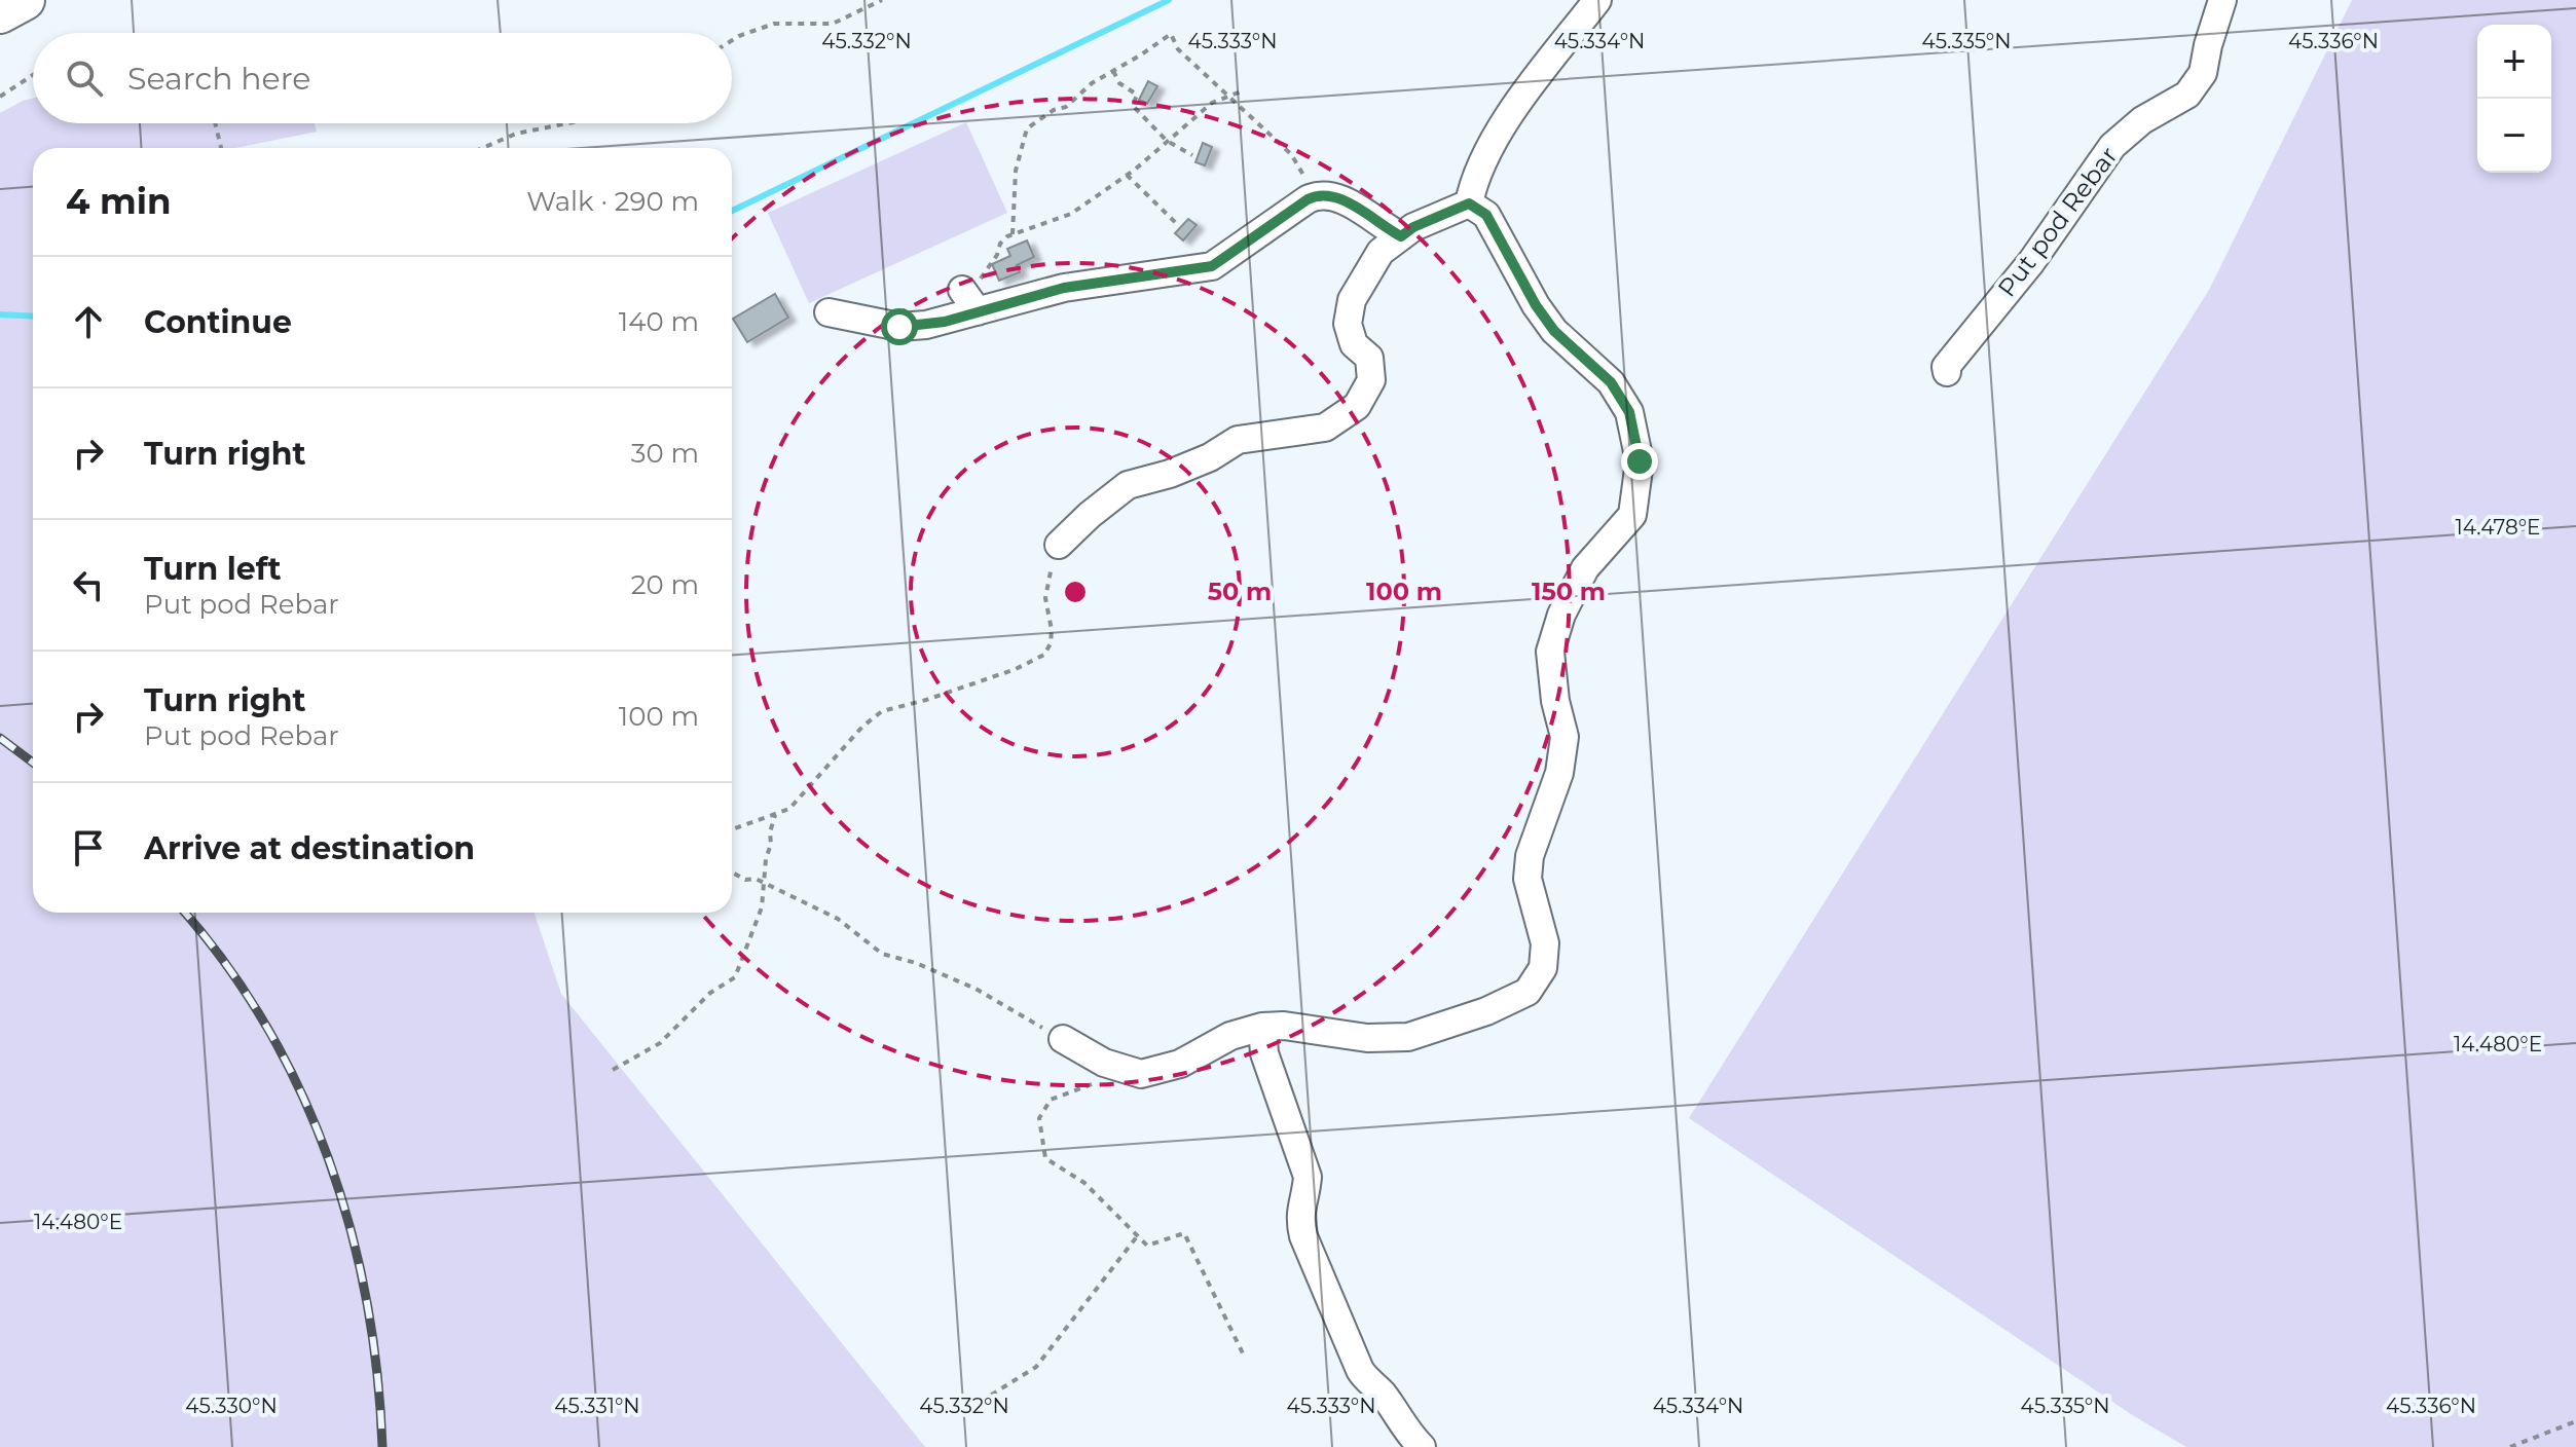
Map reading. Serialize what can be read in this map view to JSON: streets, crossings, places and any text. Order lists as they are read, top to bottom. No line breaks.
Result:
{"streets":{"street":["Put pod Rebar"]},"page":{"map_buttons":["+","−"],"search":"Search here","heading":["4 min","Walk · 290 m"],"list":[["Continue","140 m"],["Turn right","30 m"],["Turn left","Put pod Rebar","20 m"],["Turn right","Put pod Rebar","100 m"],"Arrive at destination"]},"coordinates":["45.332°N","45.333°N","45.334°N","45.335°N","45.336°N","14.478°E","14.480°E","45.330°N","45.331°N"],"rings":["50 m","100 m","150 m"]}
